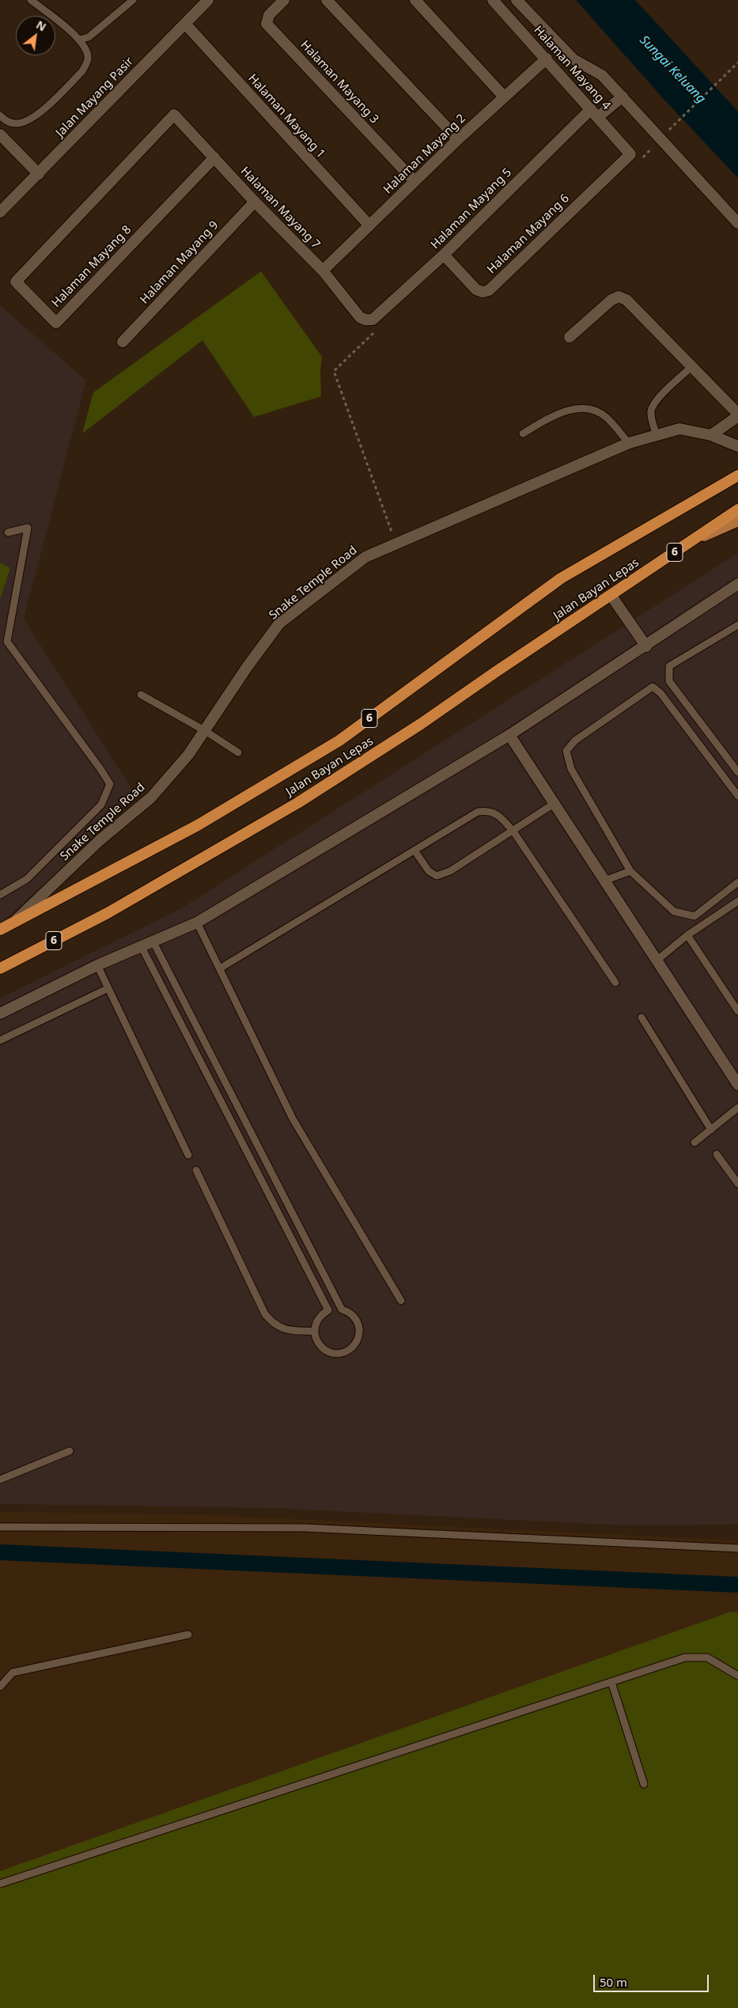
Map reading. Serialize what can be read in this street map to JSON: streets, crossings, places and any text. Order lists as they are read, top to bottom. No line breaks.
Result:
{"streets":{"highway":["6","Jalan Bayan Lepas"],"street":["Halaman Mayang 4","Halaman Mayang 3","Jalan Mayang Pasir","Halaman Mayang 1","Halaman Mayang 2","Halaman Mayang 7","Halaman Mayang 5","Halaman Mayang 6","Halaman Mayang 9","Halaman Mayang 8","Snake Temple Road"]},"crossings":[["Halaman Mayang 4","Halaman Mayang 2"],["Halaman Mayang 4","Halaman Mayang 5"],["Halaman Mayang 4","Halaman Mayang 6"],["Halaman Mayang 3","Halaman Mayang 2"],["Jalan Mayang Pasir","Halaman Mayang 1"],["Halaman Mayang 1","Halaman Mayang 2"],["Halaman Mayang 2","Halaman Mayang 7"],["Halaman Mayang 7","Halaman Mayang 5"],["Halaman Mayang 7","Halaman Mayang 9"],["Halaman Mayang 7","Halaman Mayang 8"],["Halaman Mayang 5","Halaman Mayang 6"],["Snake Temple Road","Jalan Bayan Lepas"]],"water":["Sungai Keluang"],"scale_bar":"50 m","north":"top right"}
